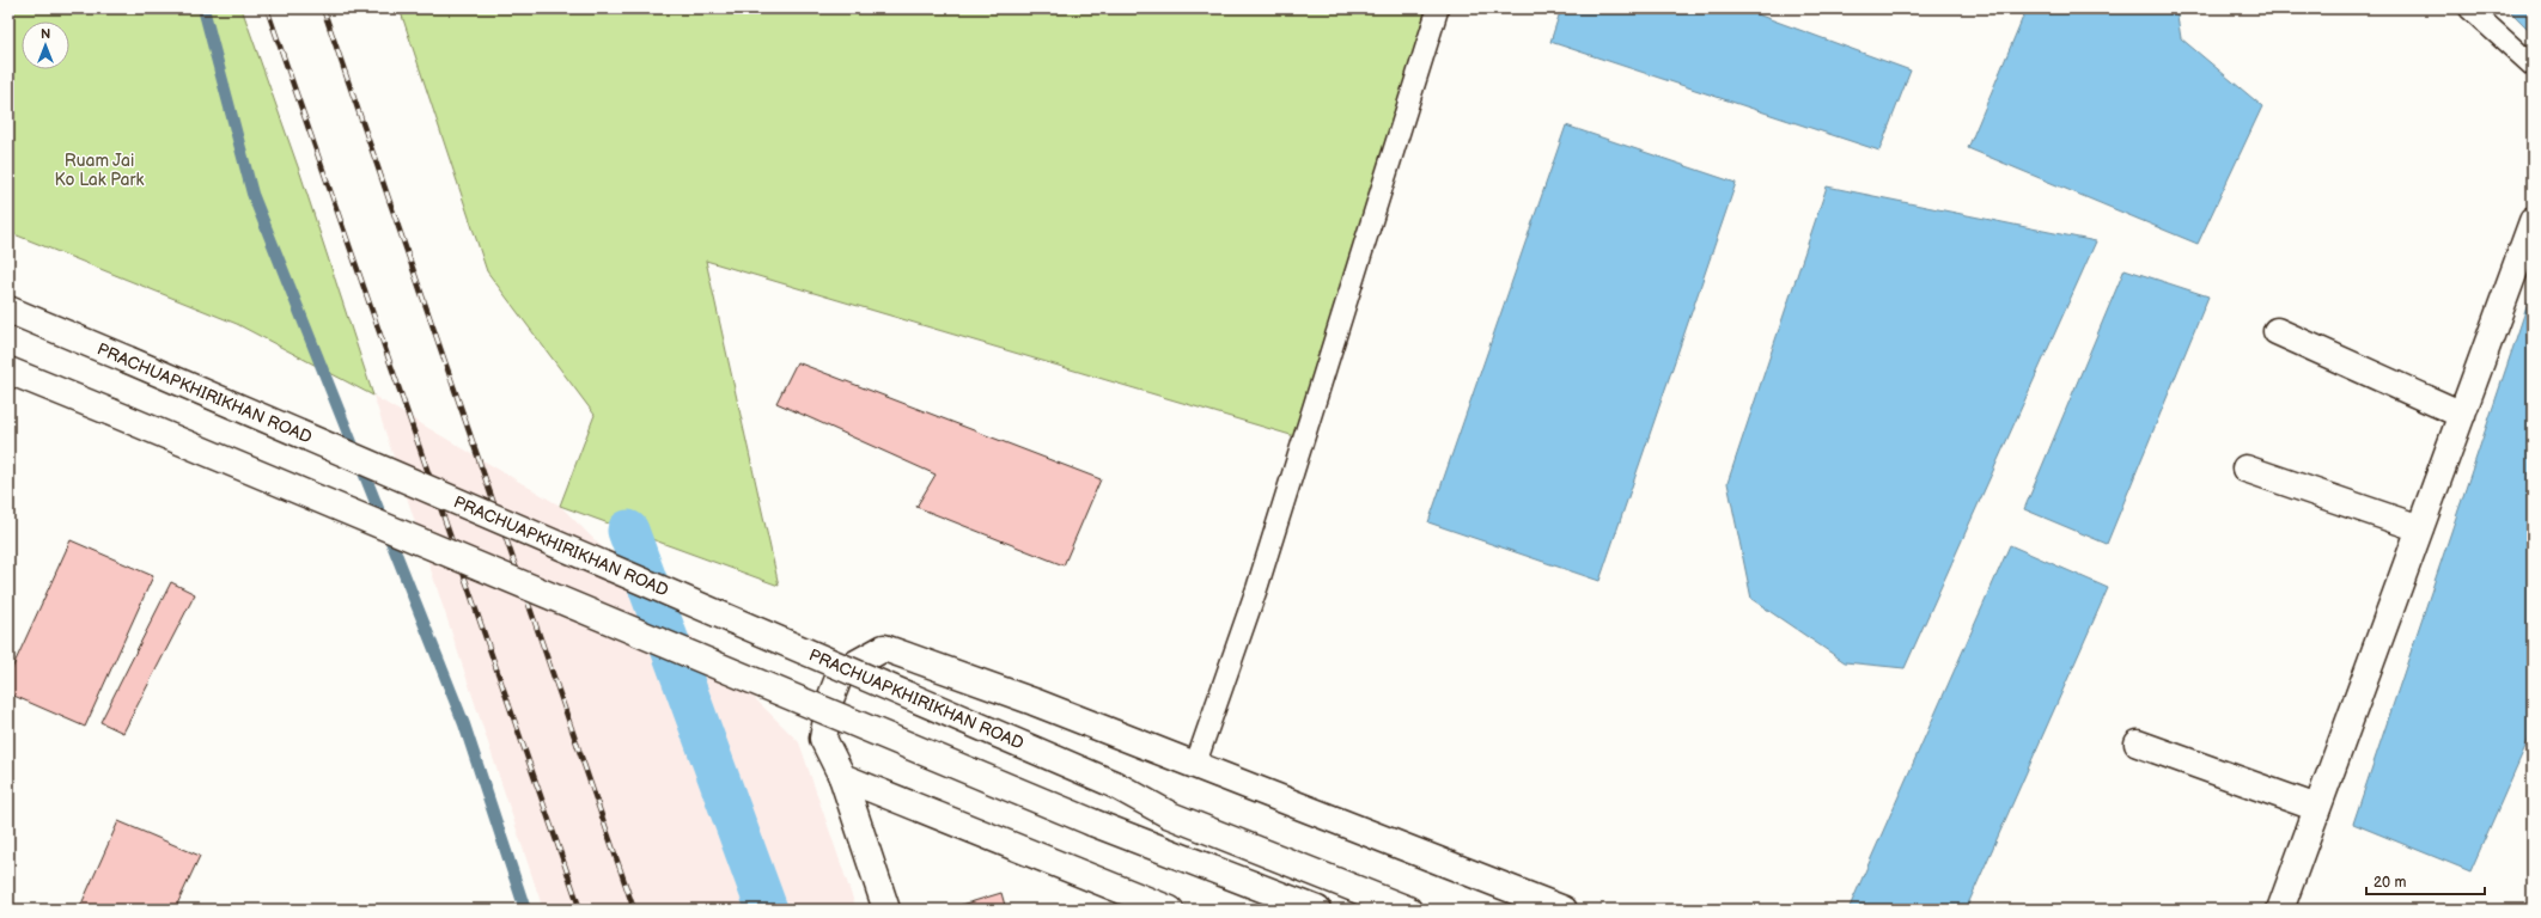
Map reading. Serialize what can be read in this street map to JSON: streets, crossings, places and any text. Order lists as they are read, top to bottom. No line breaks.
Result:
{"streets":{"main road":["PRACHUAPKHIRIKHAN ROAD"]},"parks":["Ruam Jai Ko Lak Park"],"scale_bar":"20 m","north":"top"}
